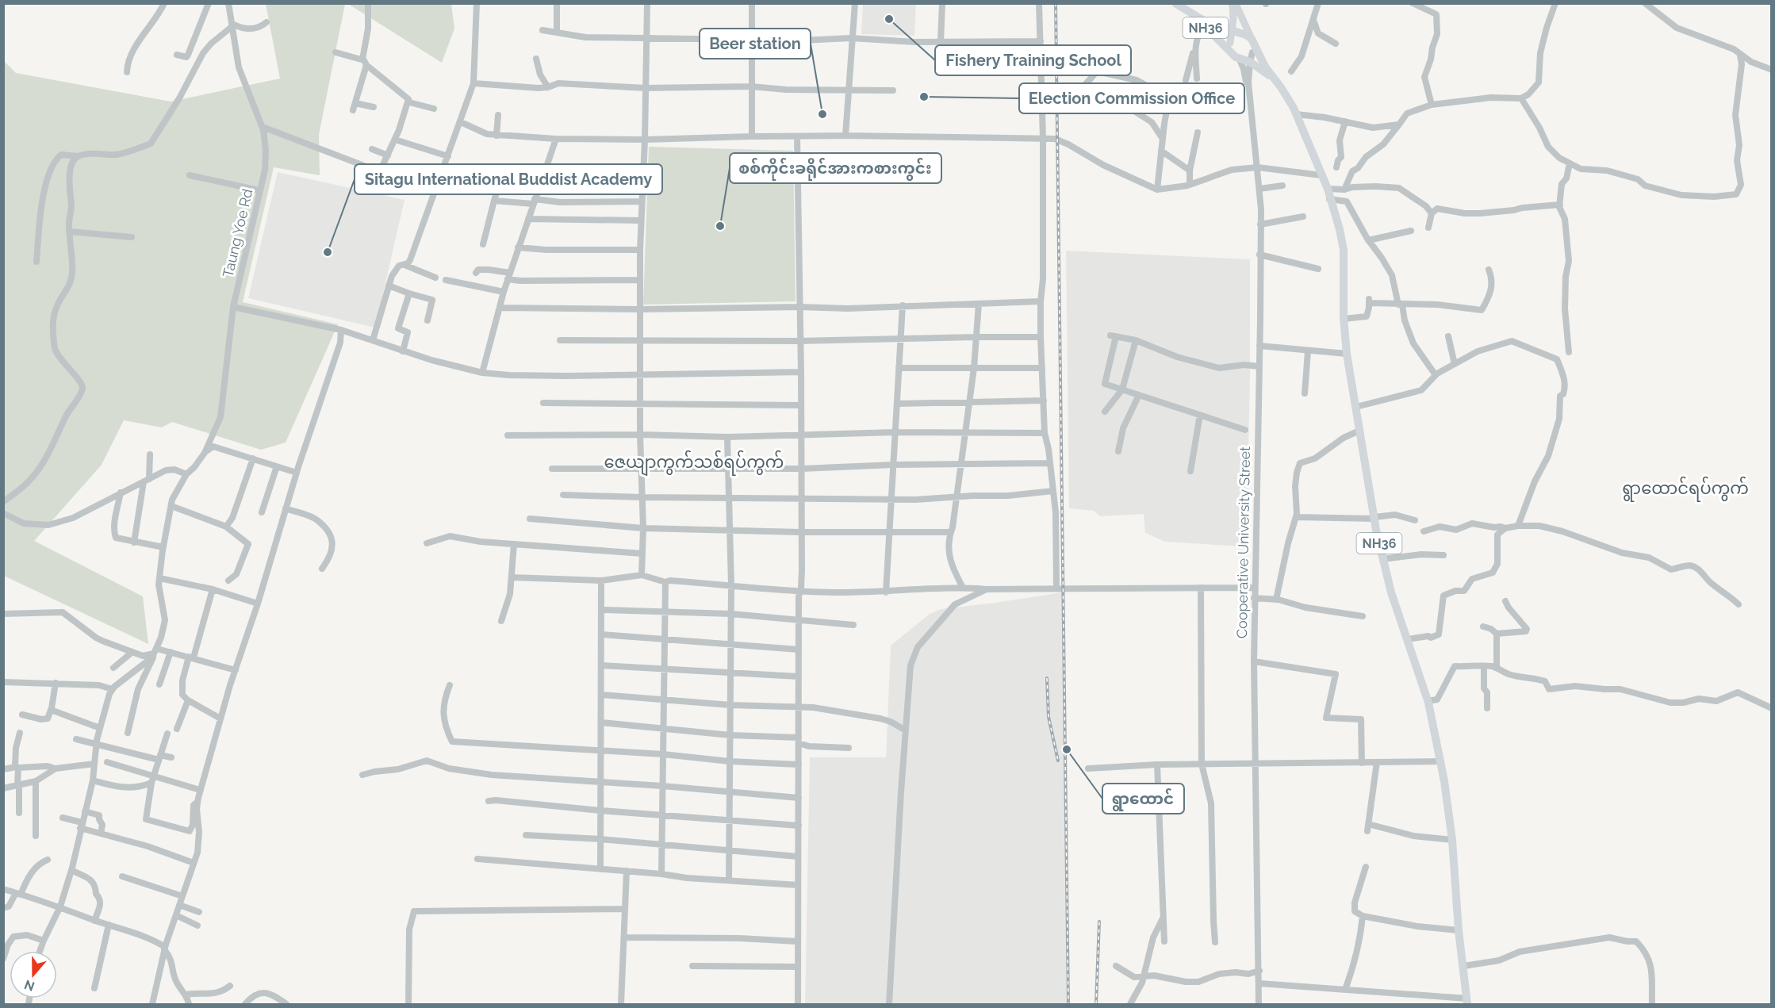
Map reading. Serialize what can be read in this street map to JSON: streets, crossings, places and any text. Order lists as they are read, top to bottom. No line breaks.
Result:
{"streets":{"highway":["NH36"],"street":["Taung Yoe Rd","Cooperative University Street"]},"crossings":[["NH36","Cooperative University Street"]],"districts":["ဇေယျာကွက်သစ်ရပ်ကွက်","ရွာထောင်ရပ်ကွက်"],"places":["Fishery Training School","Election Commission Office","Beer station","စစ်ကိုင်းခရိုင်အားကစားကွင်း","Sitagu International Buddist Academy","ရွာထောင်"],"north":"bottom"}
